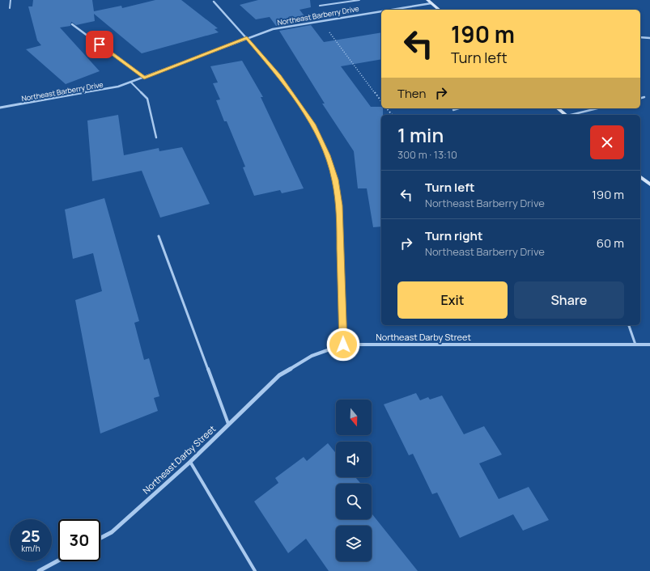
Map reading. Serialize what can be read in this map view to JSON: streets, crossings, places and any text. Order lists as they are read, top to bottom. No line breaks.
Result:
{"streets":{"street":["Northeast Barberry Drive","Northeast Darby Street"]},"north":"bottom","page":{"turn":["190 m","Turn left"],"then":"Then","heading":["1 min","300 m · 13:10"],"list":[{"name":"Turn left","note":"Northeast Barberry Drive","value":"190 m"},{"name":"Turn right","note":"Northeast Barberry Drive","value":"60 m"}],"buttons":["Exit","Share"],"speed":"25 km/h","limit":"30"}}
